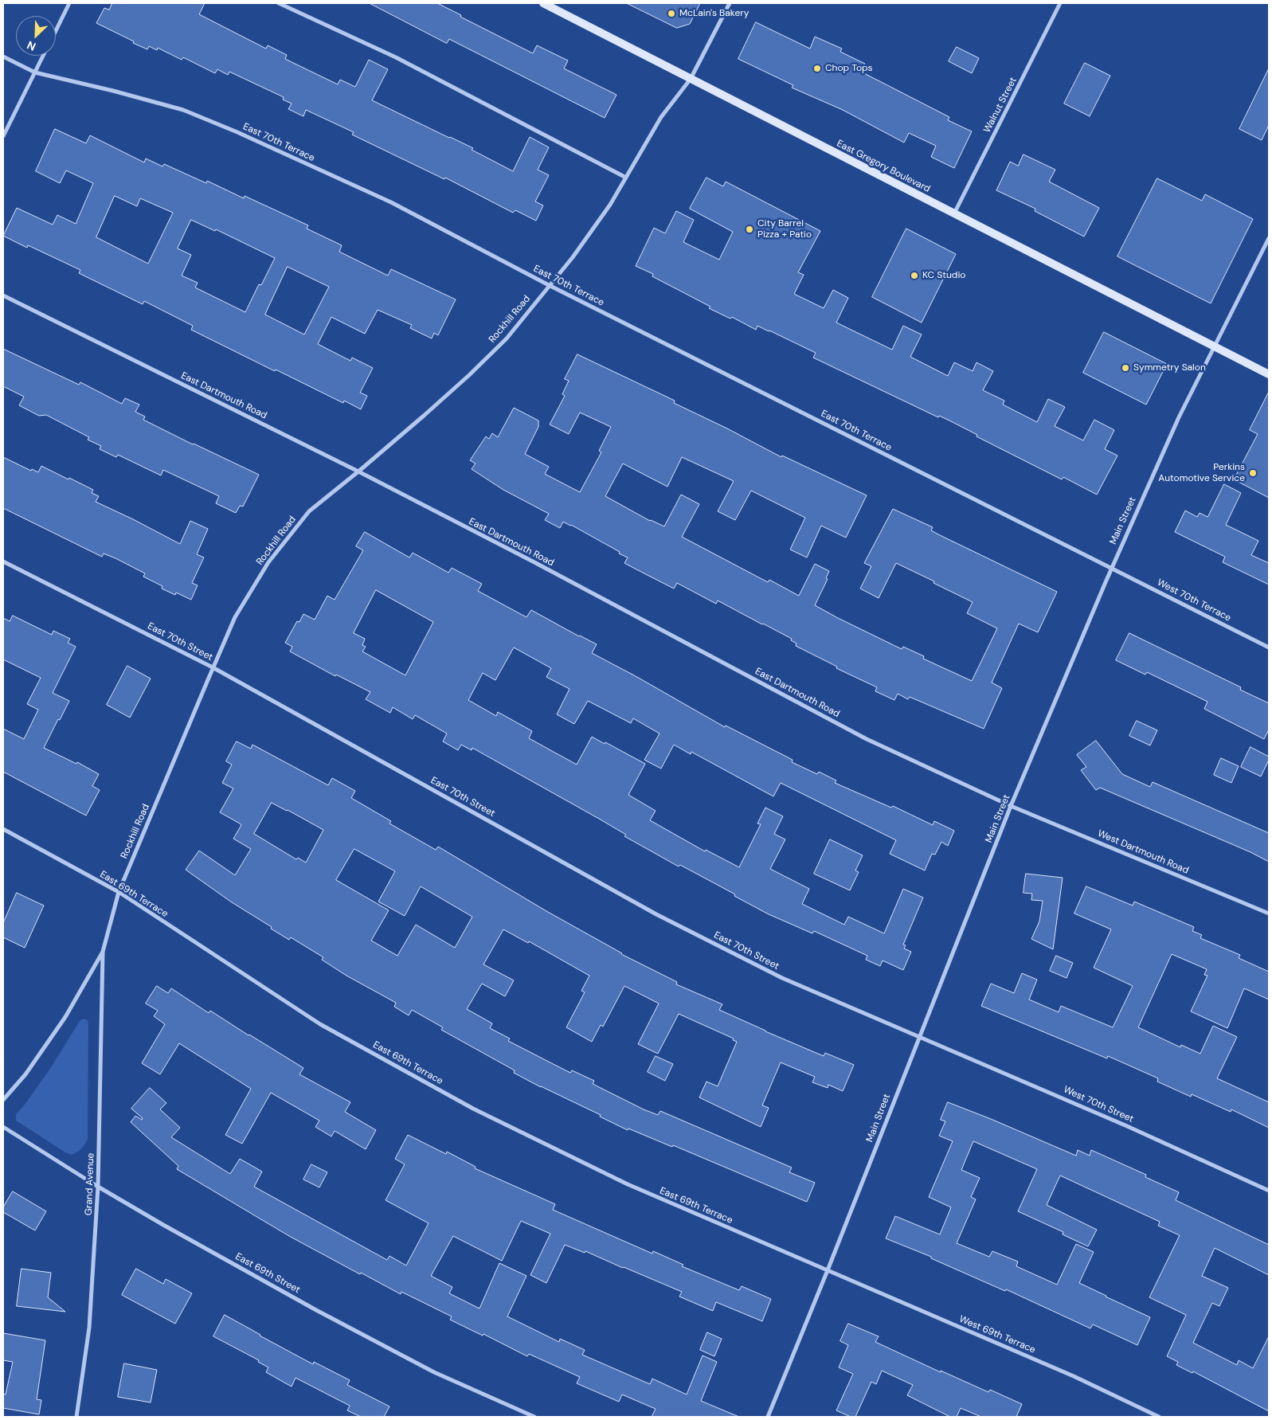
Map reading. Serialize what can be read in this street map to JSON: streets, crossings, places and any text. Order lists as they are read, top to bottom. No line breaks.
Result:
{"streets":{"main road":["East Gregory Boulevard"],"street":["Walnut Street","East 70th Terrace","Rockhill Road","East Dartmouth Road","Main Street","West 70th Terrace","East 70th Street","West Dartmouth Road","East 69th Terrace","West 70th Street","Grand Avenue","East 69th Street","West 69th Terrace"]},"crossings":[["Walnut Street","East Gregory Boulevard"],["East 70th Terrace","Rockhill Road"],["East 70th Terrace","Main Street"],["East 70th Terrace","West 70th Terrace"],["East Gregory Boulevard","Rockhill Road"],["East Gregory Boulevard","Main Street"],["Rockhill Road","East Dartmouth Road"],["Rockhill Road","East 70th Street"],["Rockhill Road","East 69th Terrace"],["Rockhill Road","Grand Avenue"],["East Dartmouth Road","Main Street"],["East Dartmouth Road","West Dartmouth Road"],["Main Street","West 70th Terrace"],["Main Street","East 70th Street"],["Main Street","West Dartmouth Road"],["Main Street","East 69th Terrace"],["Main Street","West 70th Street"],["Main Street","West 69th Terrace"],["East 70th Street","West 70th Street"],["East 69th Terrace","West 69th Terrace"],["Grand Avenue","East 69th Street"]],"places":["McLain's Bakery","Chop Tops","City Barrel Pizza + Patio","KC Studio","Symmetry Salon","Perkins Automotive Service"],"north":"bottom left"}
